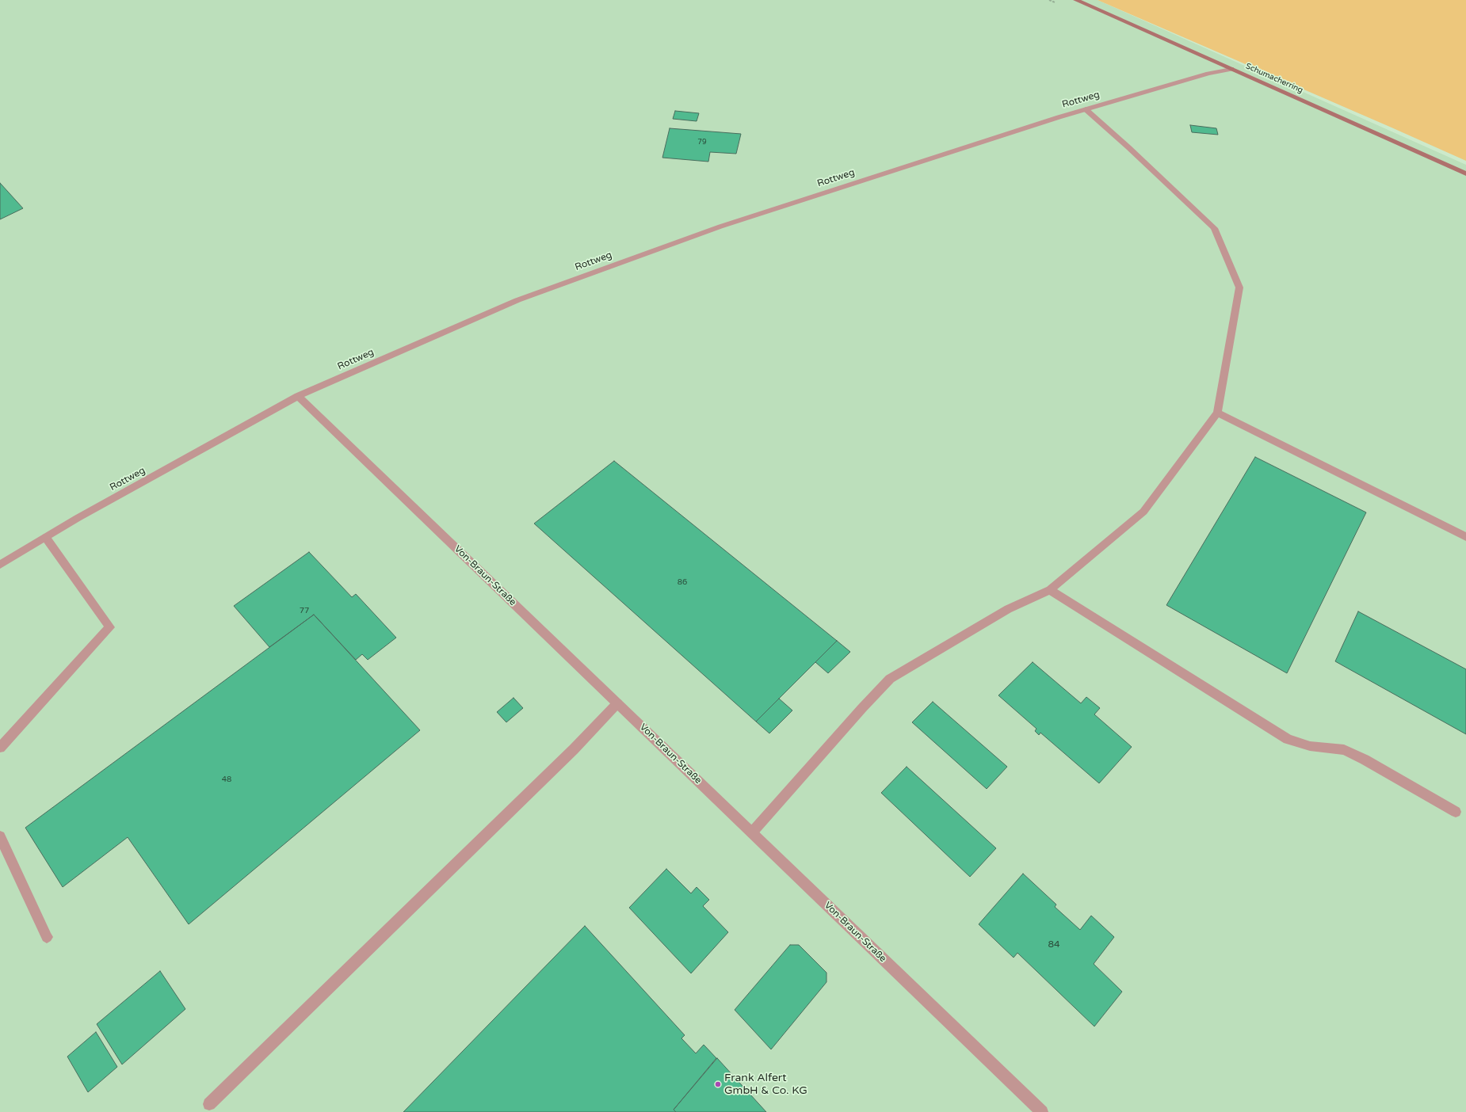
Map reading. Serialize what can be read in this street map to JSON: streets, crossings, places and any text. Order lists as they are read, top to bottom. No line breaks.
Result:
{"streets":{"main road":["Schumacherring"],"street":["Rottweg","Von-Braun-Straße"]},"crossings":[["Schumacherring","Rottweg"],["Rottweg","Von-Braun-Straße"]],"places":["Frank Alfert GmbH & Co. KG"],"house_numbers":["79","86","77","48","84"]}
